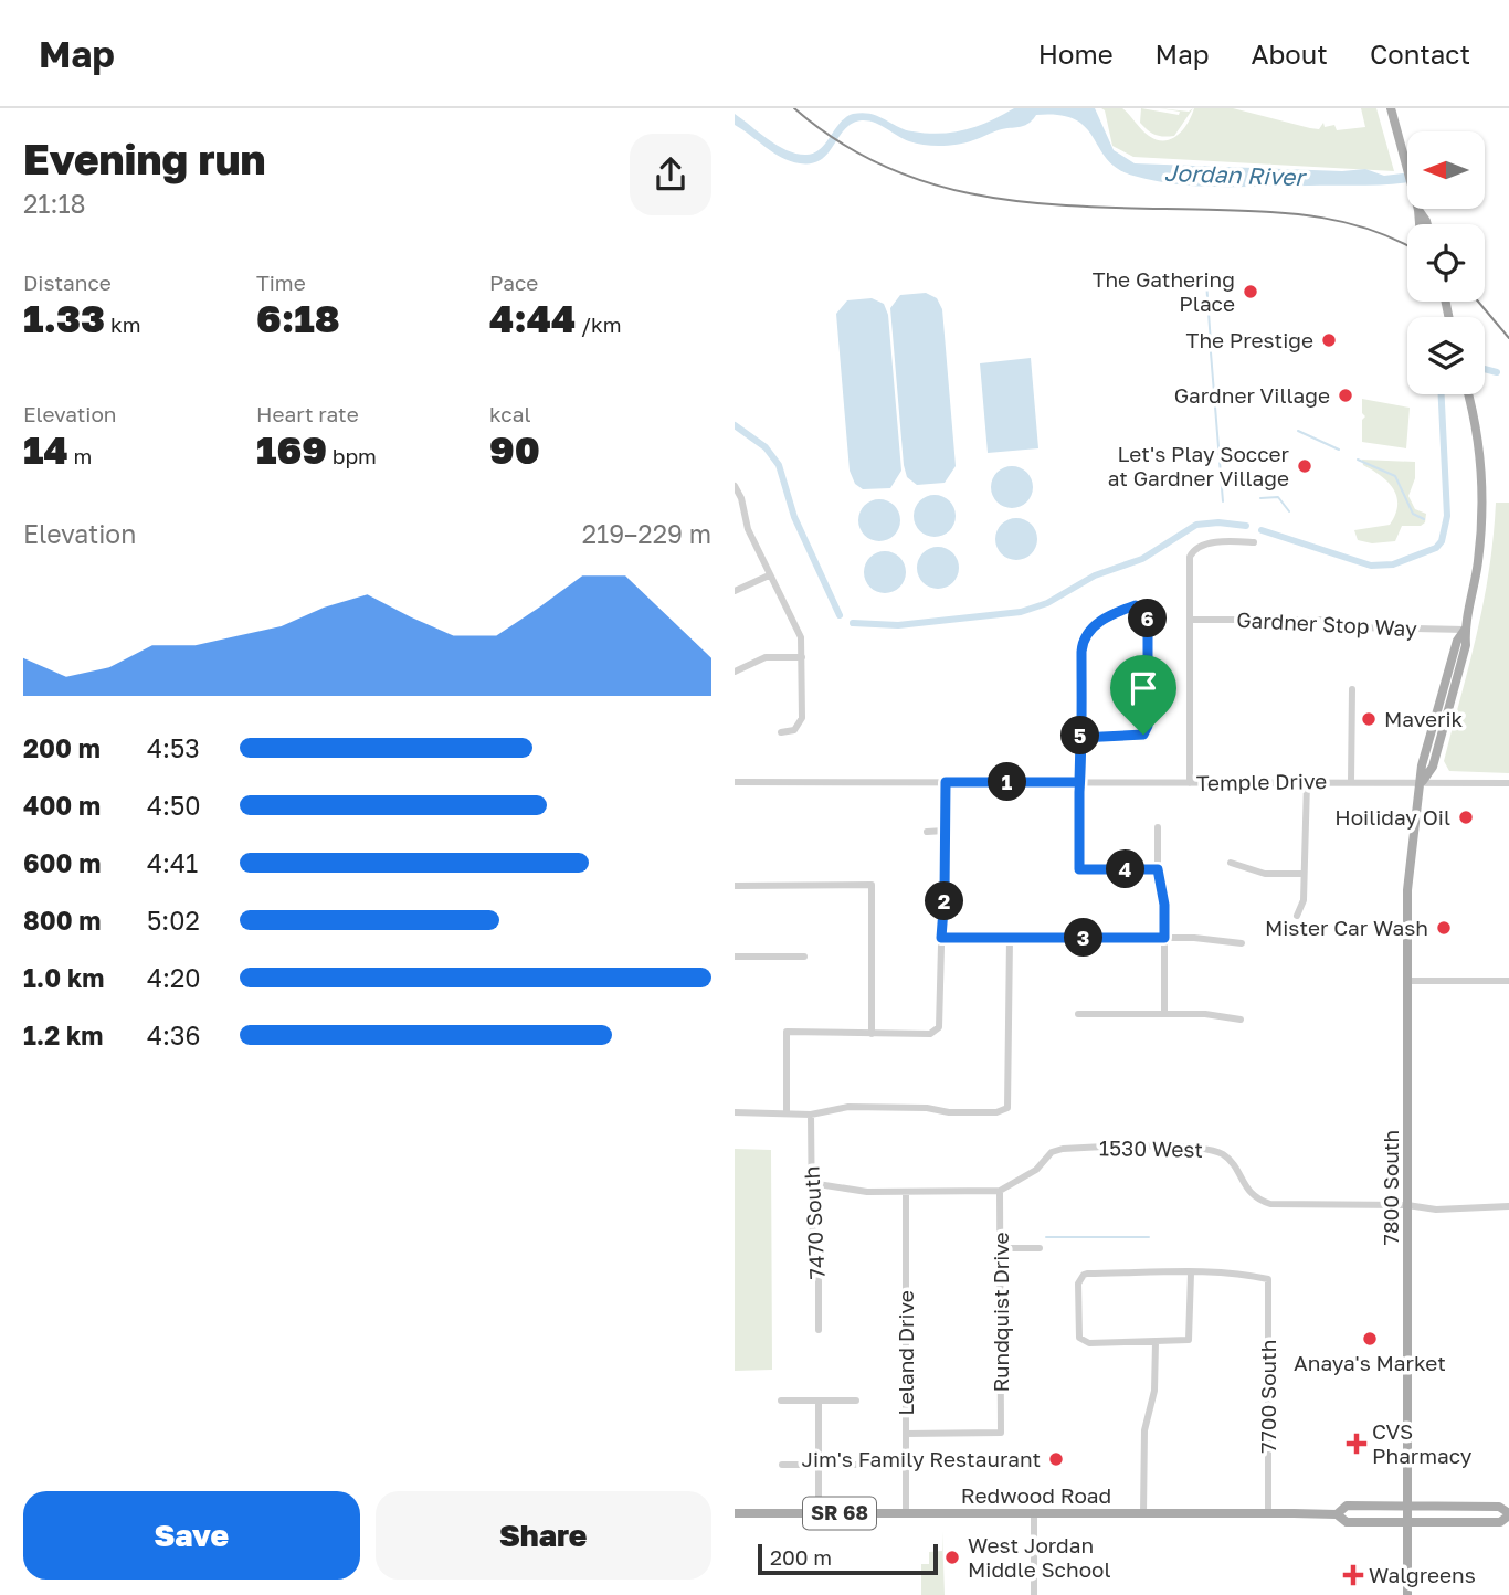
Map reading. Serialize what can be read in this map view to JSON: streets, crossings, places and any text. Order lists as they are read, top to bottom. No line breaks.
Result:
{"streets":{"main road":["7800 South","Redwood Road","SR 68"],"street":["Gardner Stop Way","Temple Drive","1530 West","7470 South","Rundquist Drive","Leland Drive","7700 South"]},"crossings":[["Gardner Stop Way","7800 South"],["Temple Drive","7800 South"],["1530 West","7800 South"],["1530 West","Rundquist Drive"],["7800 South","Redwood Road"],["Rundquist Drive","Leland Drive"],["Leland Drive","Redwood Road"],["7700 South","Redwood Road"]],"water":["Jordan River"],"places":{"other":["The Gathering Place","The Prestige","Gardner Village","Let's Play Soccer at Gardner Village","Maverik","Hoiliday Oil","Mister Car Wash","Anaya's Market","Jim's Family Restaurant","West Jordan Middle School"],"health":["CVS Pharmacy","Walgreens"]},"scale_bar":"200 m","north":"left","page":{"header":"Map","nav":["Home","Map","About","Contact"],"heading":["Evening run","21:18"],"stats":[["Distance","1.33 km"],["Time","6:18"],["Pace","4:44 /km"],["Elevation","14 m"],["Heart rate","169 bpm"],["kcal","90"]],"chart":["Elevation","219–229 m"],"pins":["6","5","1","4","2","3"],"list":[{"name":"200 m","note":"4:53"},{"name":"400 m","note":"4:50"},{"name":"600 m","note":"4:41"},{"name":"800 m","note":"5:02"},{"name":"1.0 km","note":"4:20"},{"name":"1.2 km","note":"4:36"}],"buttons":["Save","Share"],"scale":"200 m"}}
